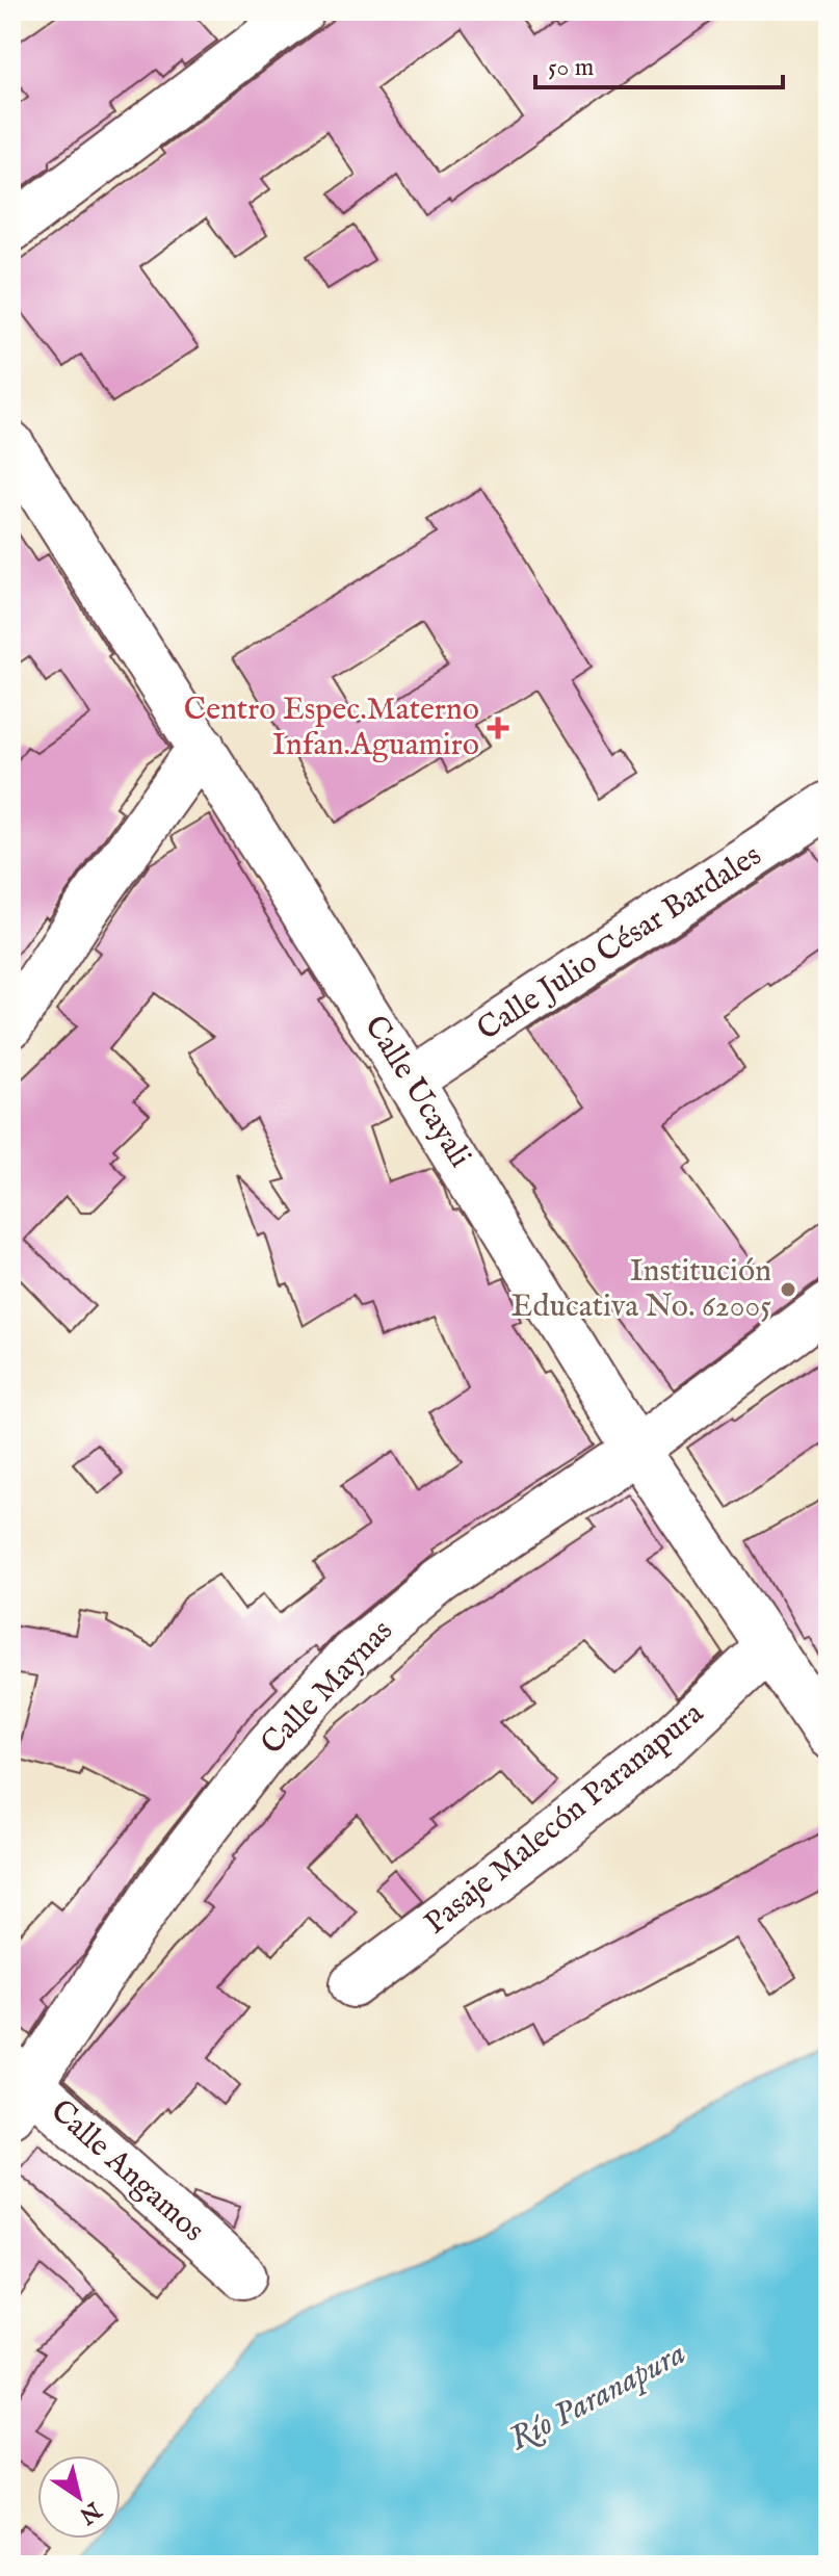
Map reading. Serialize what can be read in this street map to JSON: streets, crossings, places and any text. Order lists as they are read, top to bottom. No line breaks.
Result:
{"streets":{"street":["Calle Julio César Bardales","Calle Ucayali","Calle Maynas","Pasaje Malecón Paranapura","Calle Angamos"]},"crossings":[["Calle Julio César Bardales","Calle Ucayali"],["Calle Ucayali","Calle Maynas"],["Calle Ucayali","Pasaje Malecón Paranapura"],["Calle Maynas","Calle Angamos"]],"water":["Río Paranapura"],"places":{"health":["Centro Espec.Materno Infan.Aguamiro"],"other":["Institución Educativa No. 62005"]},"scale_bar":"50 m","north":"bottom right"}
